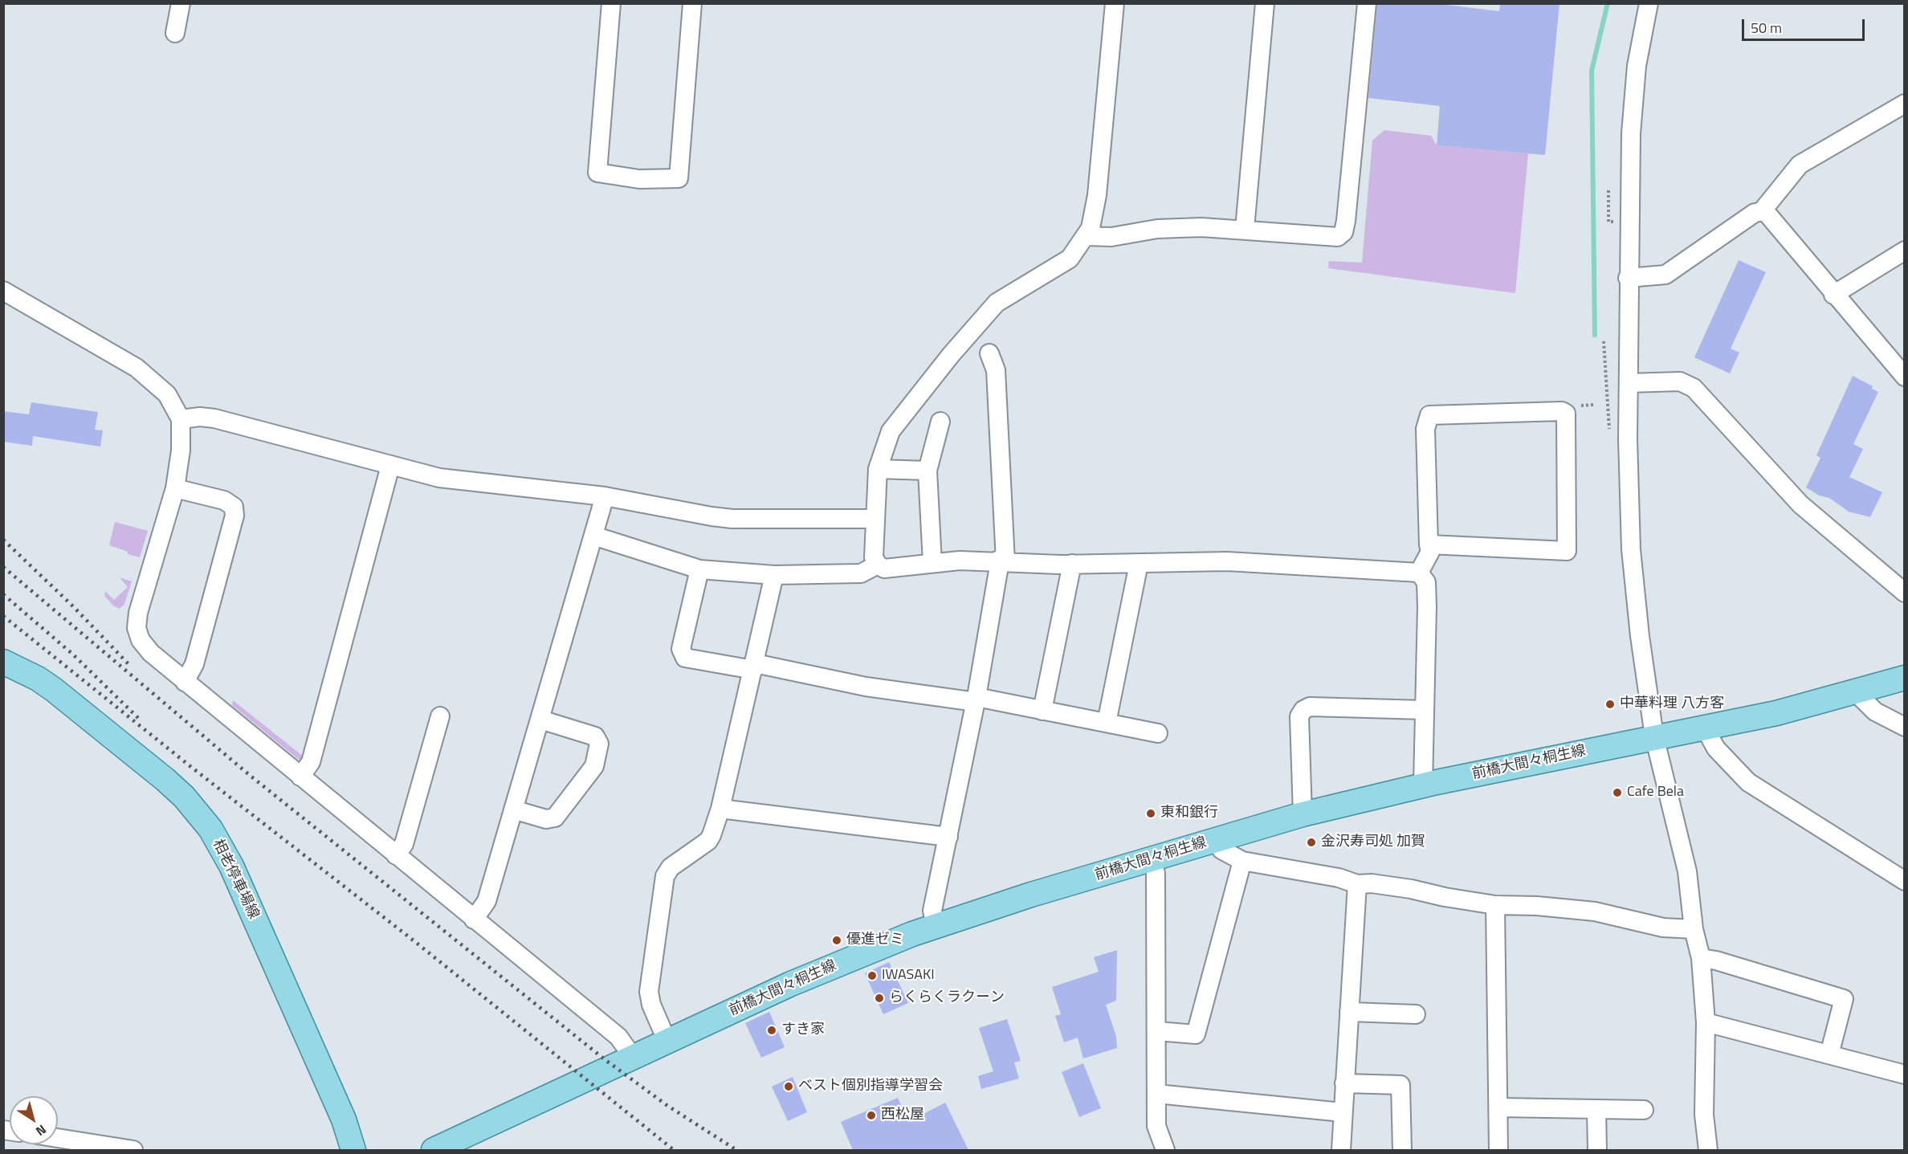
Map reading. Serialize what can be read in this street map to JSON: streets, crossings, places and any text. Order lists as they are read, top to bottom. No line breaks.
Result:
{"streets":{"main road":["前橋大間々桐生線","相老停車場線"]},"places":["中華料理 八方客","Cafe Bela","東和銀行","金沢寿司処 加賀","優進ゼミ","IWASAKI","らくらくラクーン","すき家","ベスト個別指導学習会","西松屋"],"scale_bar":"50 m","north":"bottom right"}
